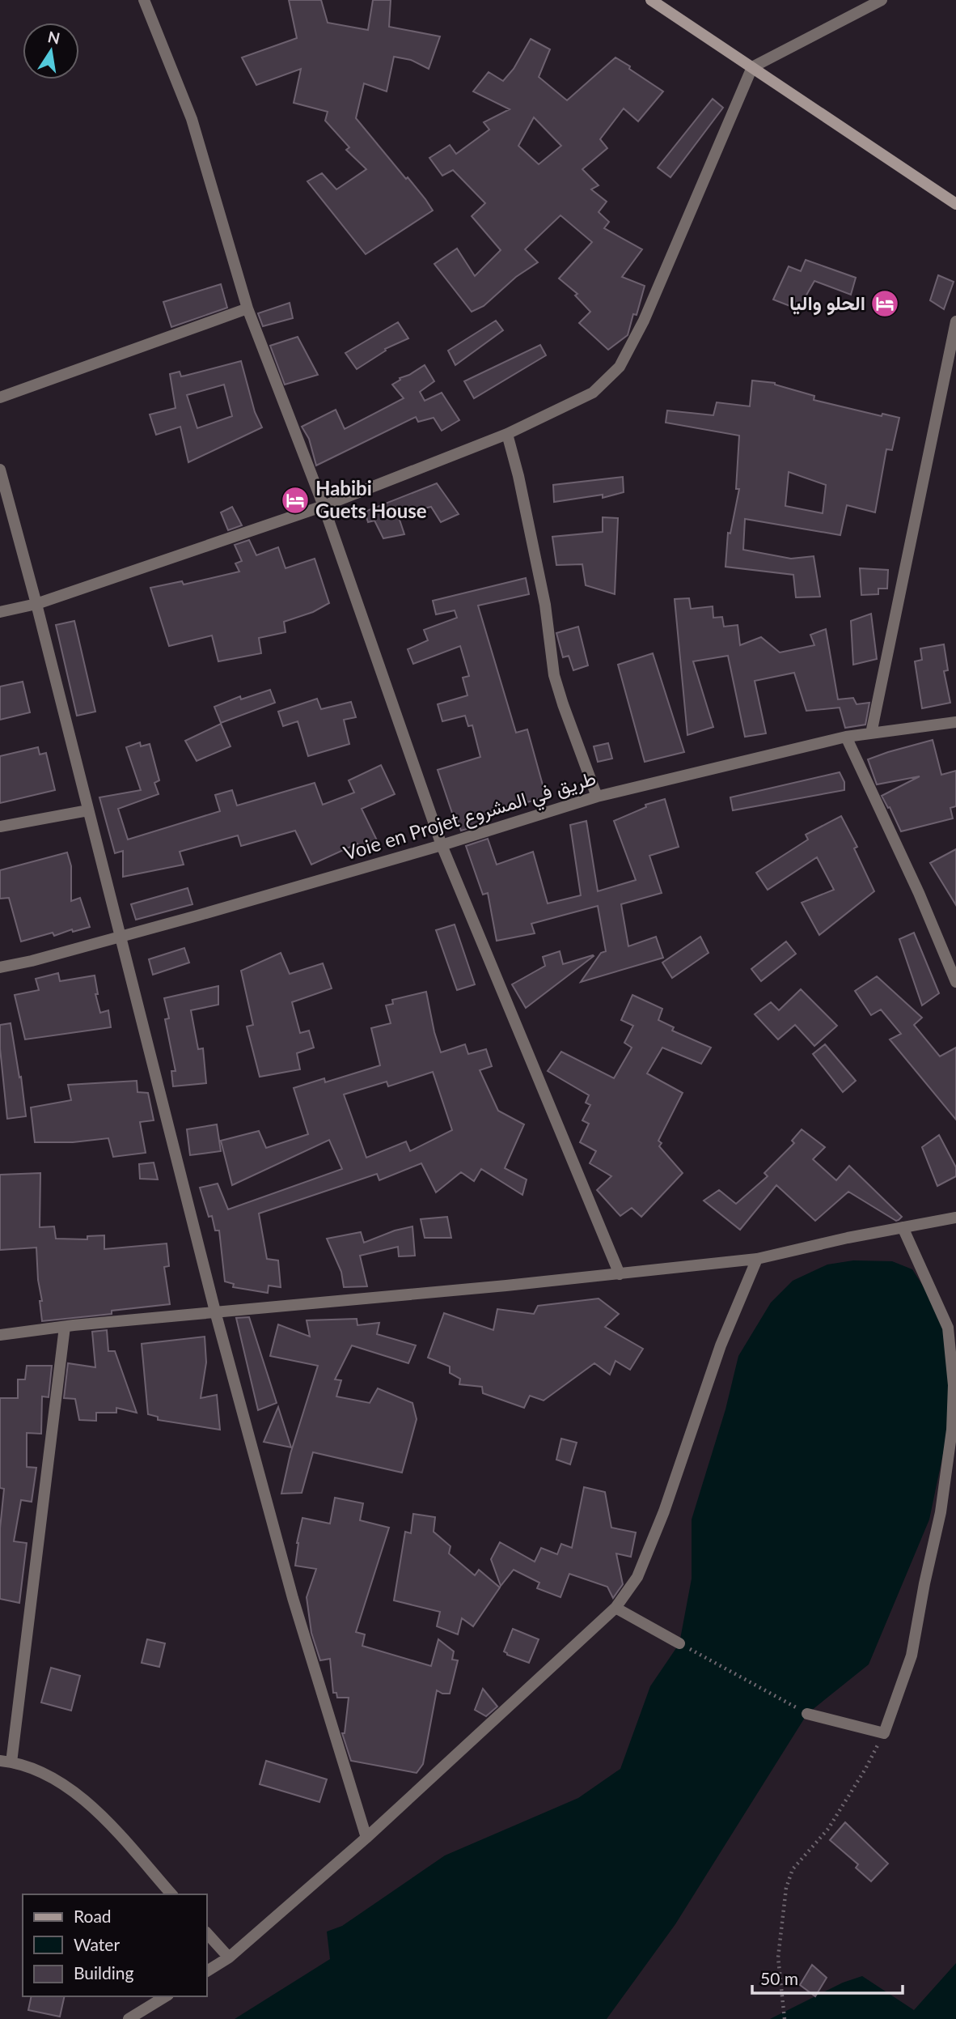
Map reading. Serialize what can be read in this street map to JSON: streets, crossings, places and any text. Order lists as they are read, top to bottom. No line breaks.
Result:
{"streets":{"street":["Voie en Projet طريق في المشروع"]},"places":{"hotel":["الحلو واليا","Habibi Guets House"]},"legend":["Road","Water","Building"],"scale_bar":"50 m","north":"top"}
